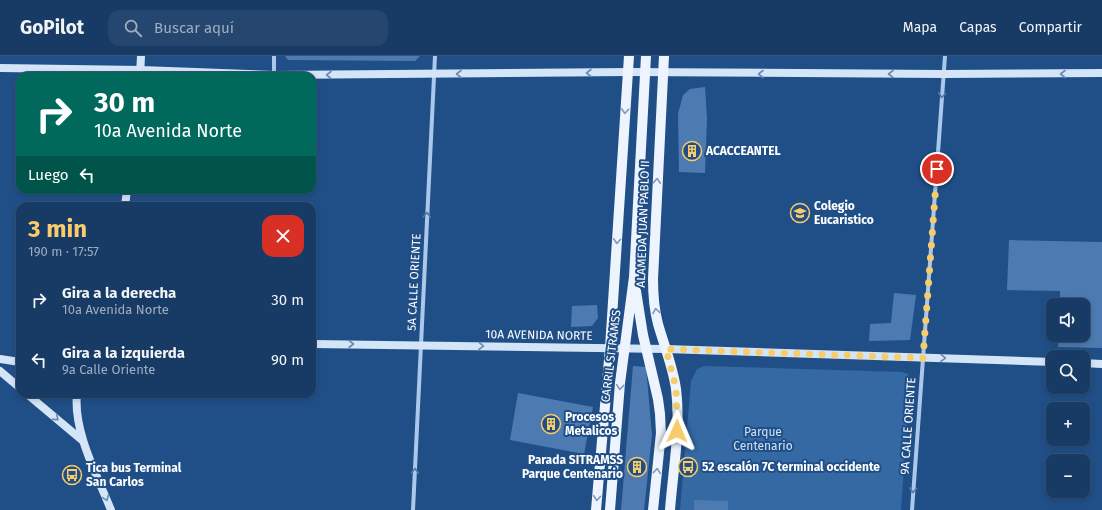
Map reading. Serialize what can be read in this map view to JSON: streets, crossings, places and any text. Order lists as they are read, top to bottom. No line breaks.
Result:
{"streets":{"main road":["ALAMEDA JUAN PABLO II","CARRIL SITRAMSS"],"street":["5A CALLE ORIENTE","10A AVENIDA NORTE","9A CALLE ORIENTE"]},"crossings":[["ALAMEDA JUAN PABLO II","10A AVENIDA NORTE"],["5A CALLE ORIENTE","10A AVENIDA NORTE"],["10A AVENIDA NORTE","CARRIL SITRAMSS"],["10A AVENIDA NORTE","9A CALLE ORIENTE"]],"one_way":["5A CALLE ORIENTE","10A AVENIDA NORTE","9A CALLE ORIENTE"],"parks":["Parque Centenario"],"places":{"building":["ACACCEANTEL","Procesos Metalicos","Parada SITRAMSS Parque Centenario"],"school or university":["Colegio Eucaristico"],"bus stop":["52 escalón 7C terminal occidente","Tica bus Terminal San Carlos"]},"page":{"header":"GoPilot","search":"Buscar aquí","nav":["Mapa","Capas","Compartir"],"turn":["30 m","10a Avenida Norte"],"then":"Luego","heading":["3 min","190 m · 17:57"],"list":[{"name":"Gira a la derecha","note":"10a Avenida Norte","value":"30 m"},{"name":"Gira a la izquierda","note":"9a Calle Oriente","value":"90 m"}],"map_buttons":["+","−"]}}
